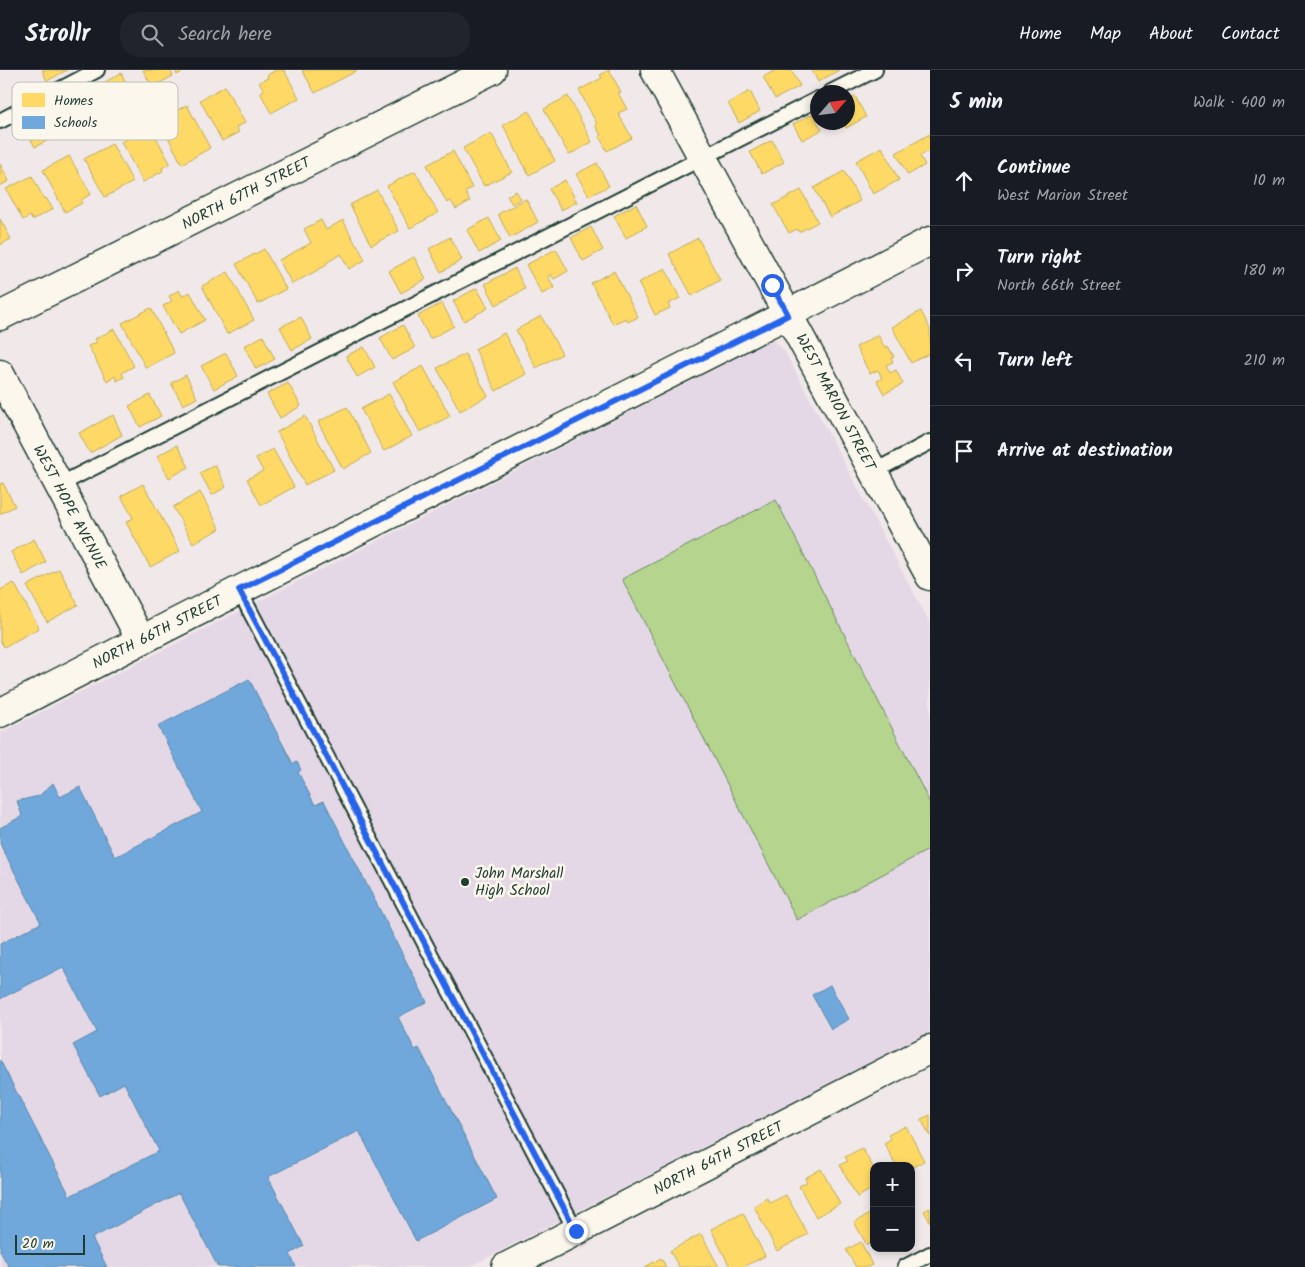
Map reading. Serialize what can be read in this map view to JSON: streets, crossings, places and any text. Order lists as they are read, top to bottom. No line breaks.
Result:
{"streets":{"street":["NORTH 67TH STREET","WEST MARION STREET","WEST HOPE AVENUE","NORTH 66TH STREET","NORTH 64TH STREET"]},"crossings":[["WEST MARION STREET","NORTH 66TH STREET"],["WEST HOPE AVENUE","NORTH 66TH STREET"]],"places":["John Marshall High School"],"legend":["Homes","Schools"],"scale_bar":"20 m","north":"top right","page":{"header":"Strollr","search":"Search here","nav":["Home","Map","About","Contact"],"heading":["5 min","Walk · 400 m"],"list":[["Continue","West Marion Street","10 m"],["Turn right","North 66th Street","180 m"],["Turn left","210 m"],"Arrive at destination"],"map_buttons":["+","−"],"scale":"20 m"}}
